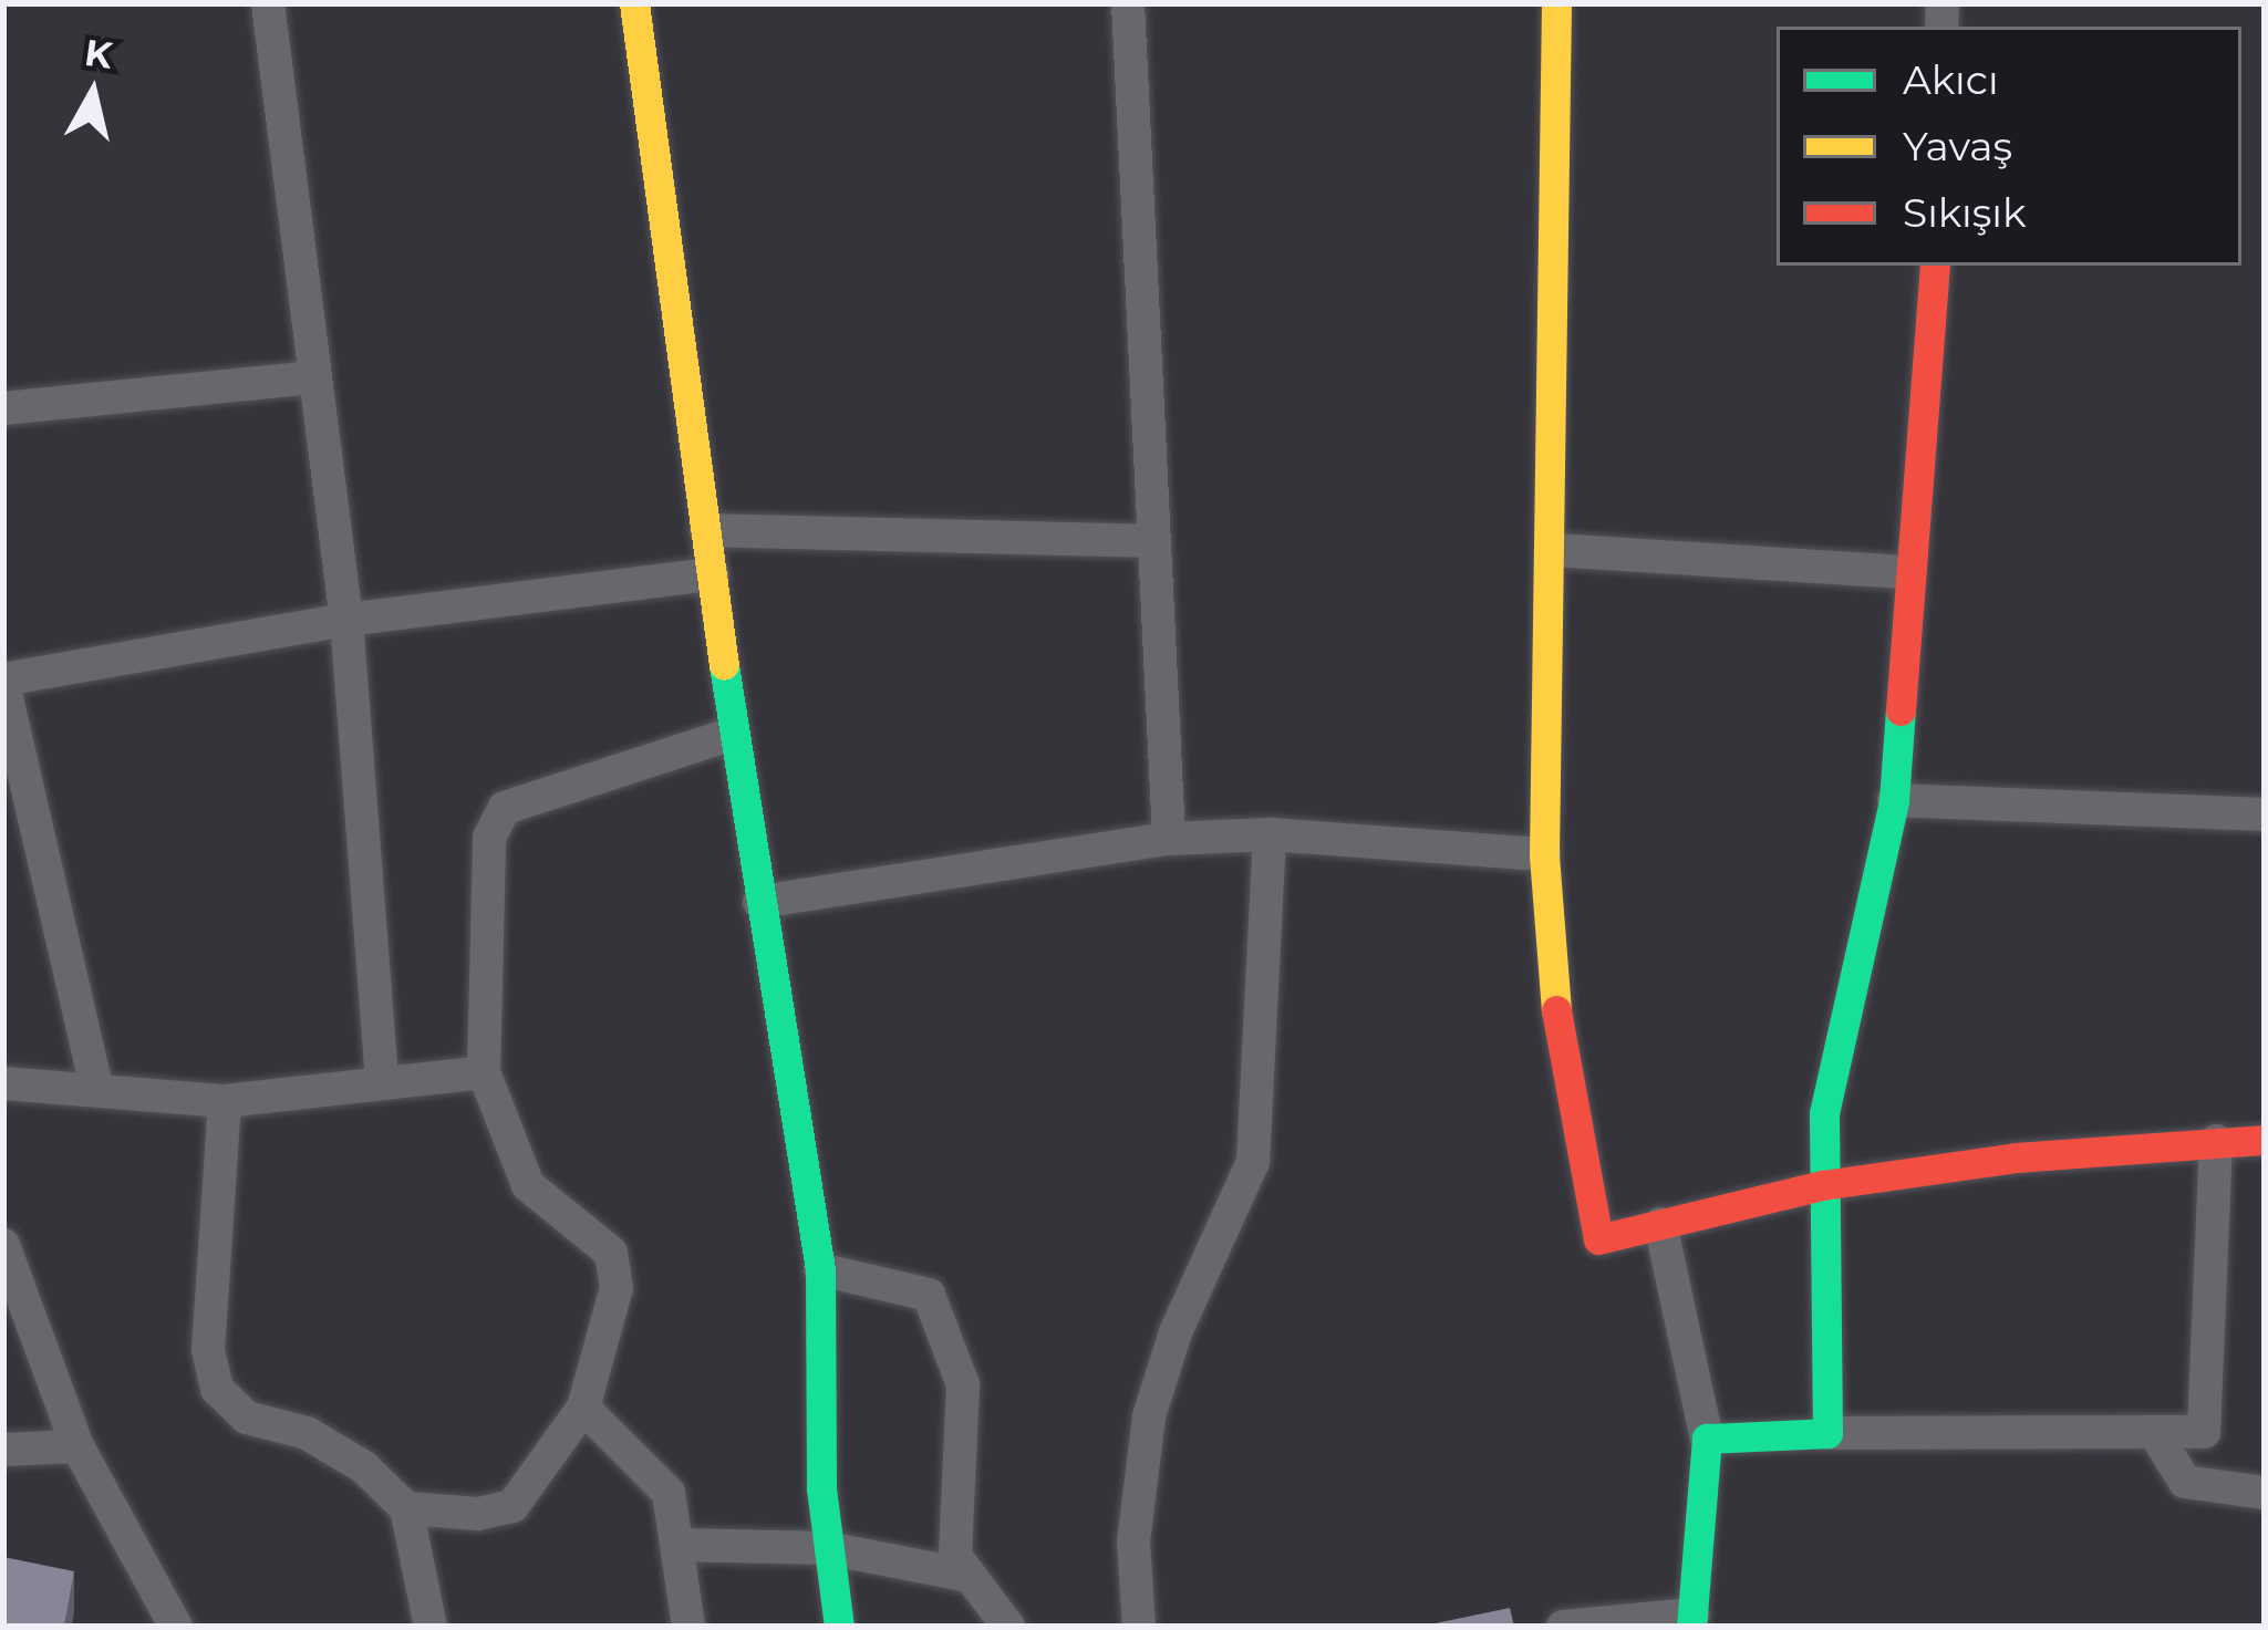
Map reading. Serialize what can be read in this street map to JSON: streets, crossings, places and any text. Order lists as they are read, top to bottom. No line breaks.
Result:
{"legend":["Akıcı","Yavaş","Sıkışık"],"north":"top"}
